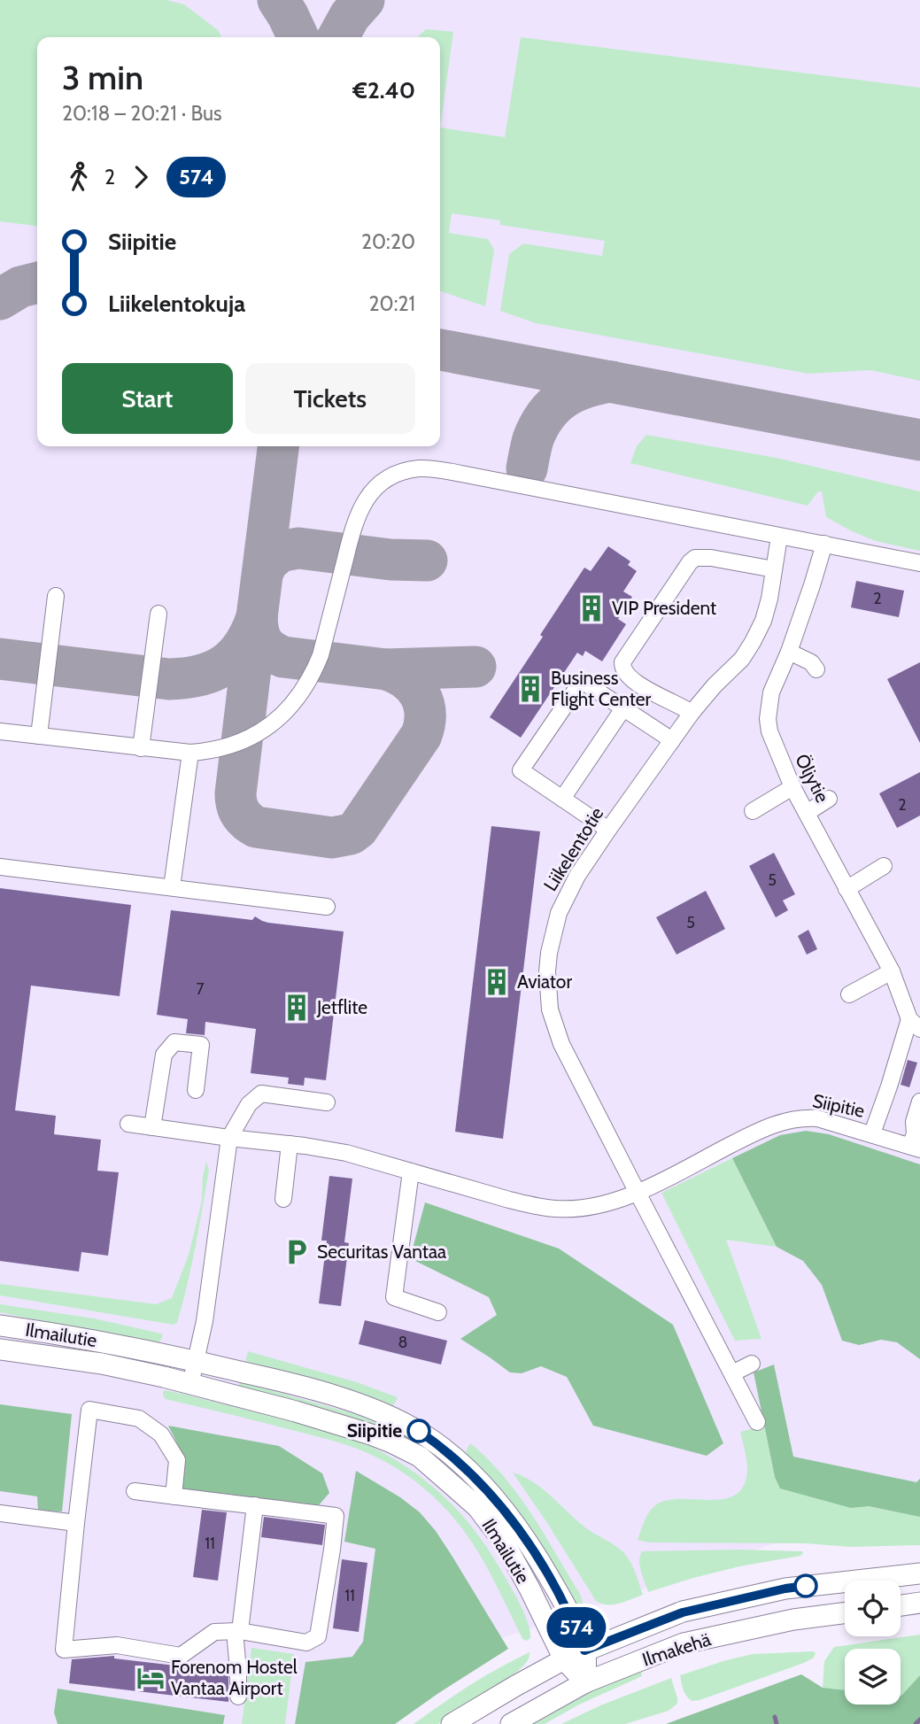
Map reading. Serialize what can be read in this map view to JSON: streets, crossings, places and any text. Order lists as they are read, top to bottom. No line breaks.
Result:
{"streets":{"main road":["Ilmailutie","Ilmakehä"],"street":["Öljytie","Liikelentotie","Siipitie"]},"crossings":[["Öljytie","Siipitie"],["Liikelentotie","Siipitie"],["Ilmailutie","Ilmakehä"]],"places":{"building":["VIP President","Business Flight Center","Aviator","Jetflite"],"parking":["Securitas Vantaa"],"other":["Siipitie"],"hotel":["Forenom Hostel Vantaa Airport"]},"lines":["bus line 574"],"house_numbers":["2","2","5","5","7","8","11","11"],"page":{"on_map":"574","heading":["3 min","20:18 – 20:21 · Bus","€2.40"],"legs":["2","574"],"list":[{"name":"Siipitie","value":"20:20"},{"name":"Liikelentokuja","value":"20:21"}],"buttons":["Start","Tickets"]}}
